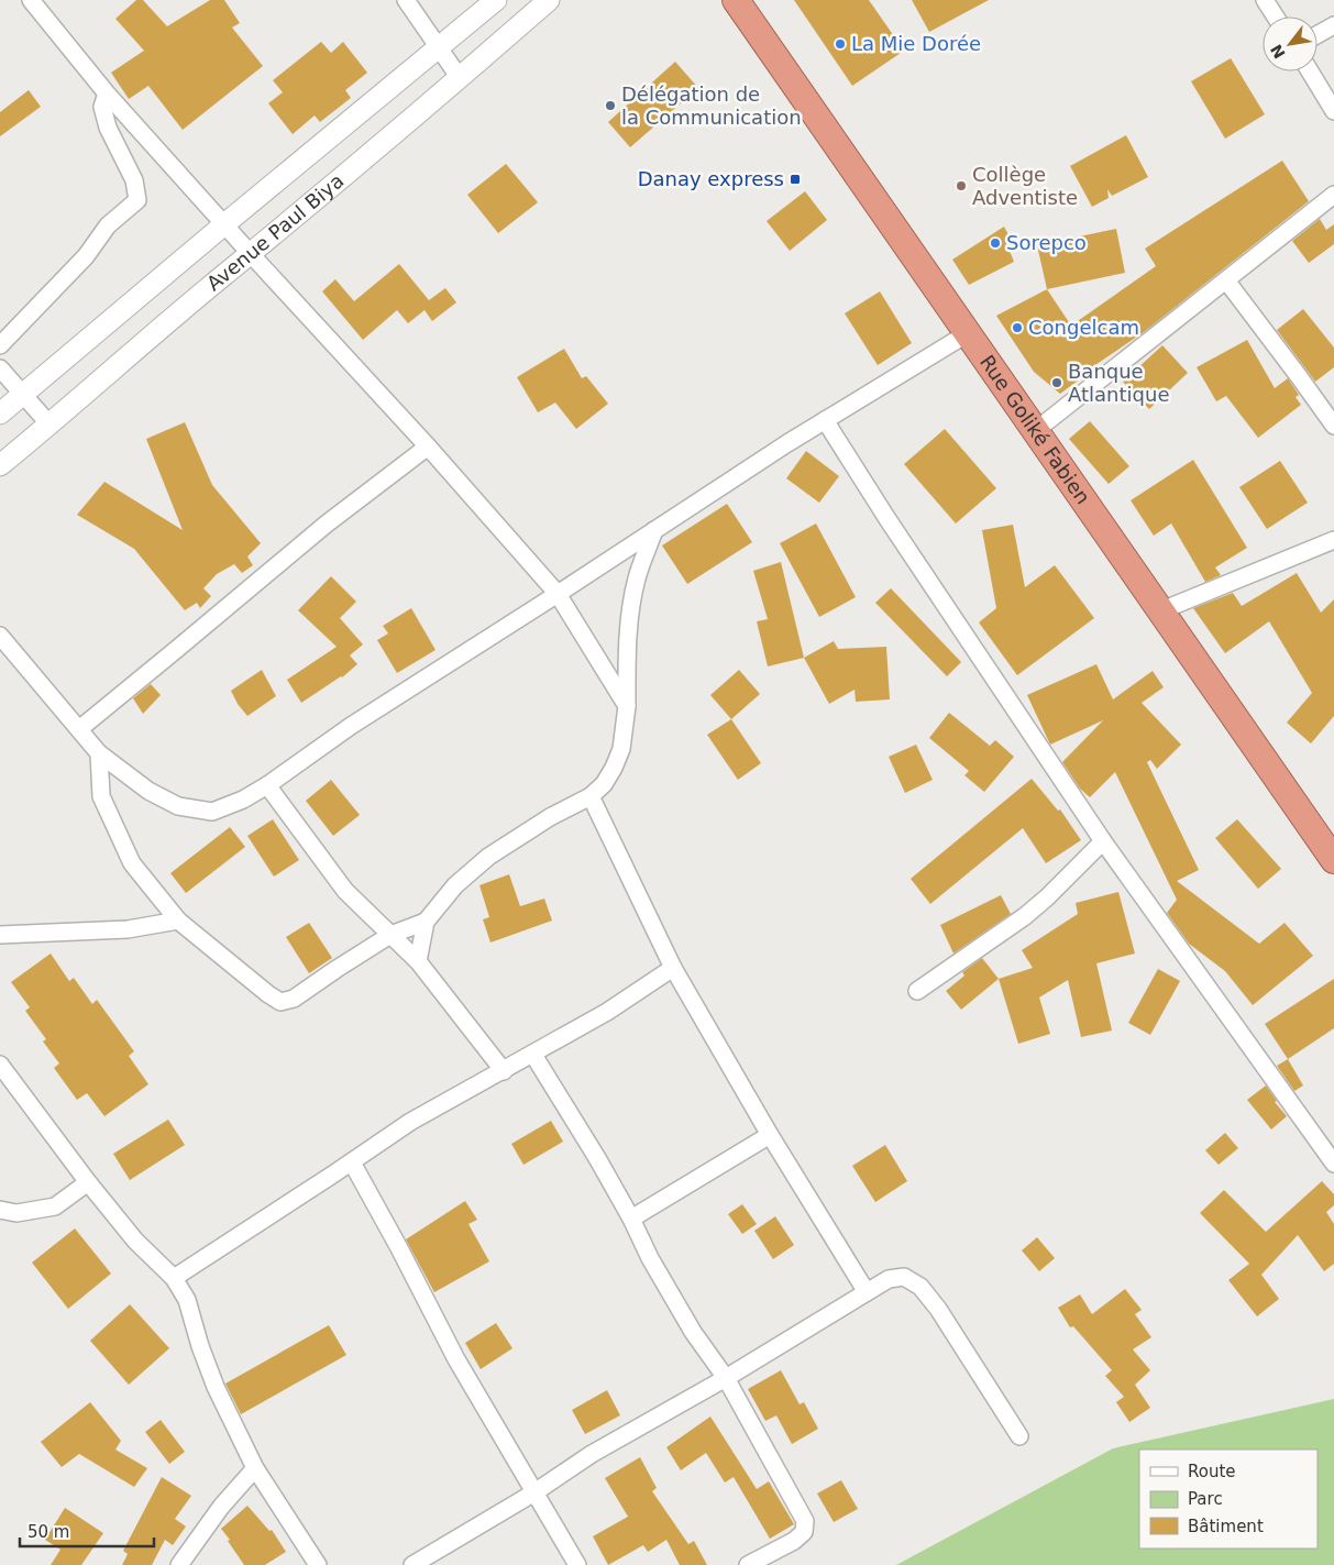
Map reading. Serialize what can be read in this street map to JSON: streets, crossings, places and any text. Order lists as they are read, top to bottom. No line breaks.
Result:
{"streets":{"highway":["Rue Goliké Fabien"],"street":["Avenue Paul Biya"]},"places":{"other":["La Mie Dorée","Délégation de la Communication","Collège Adventiste","Sorepco","Congelcam","Banque Atlantique"],"transit":["Danay express"]},"legend":["Route","Parc","Bâtiment"],"scale_bar":"50 m","north":"bottom left"}
